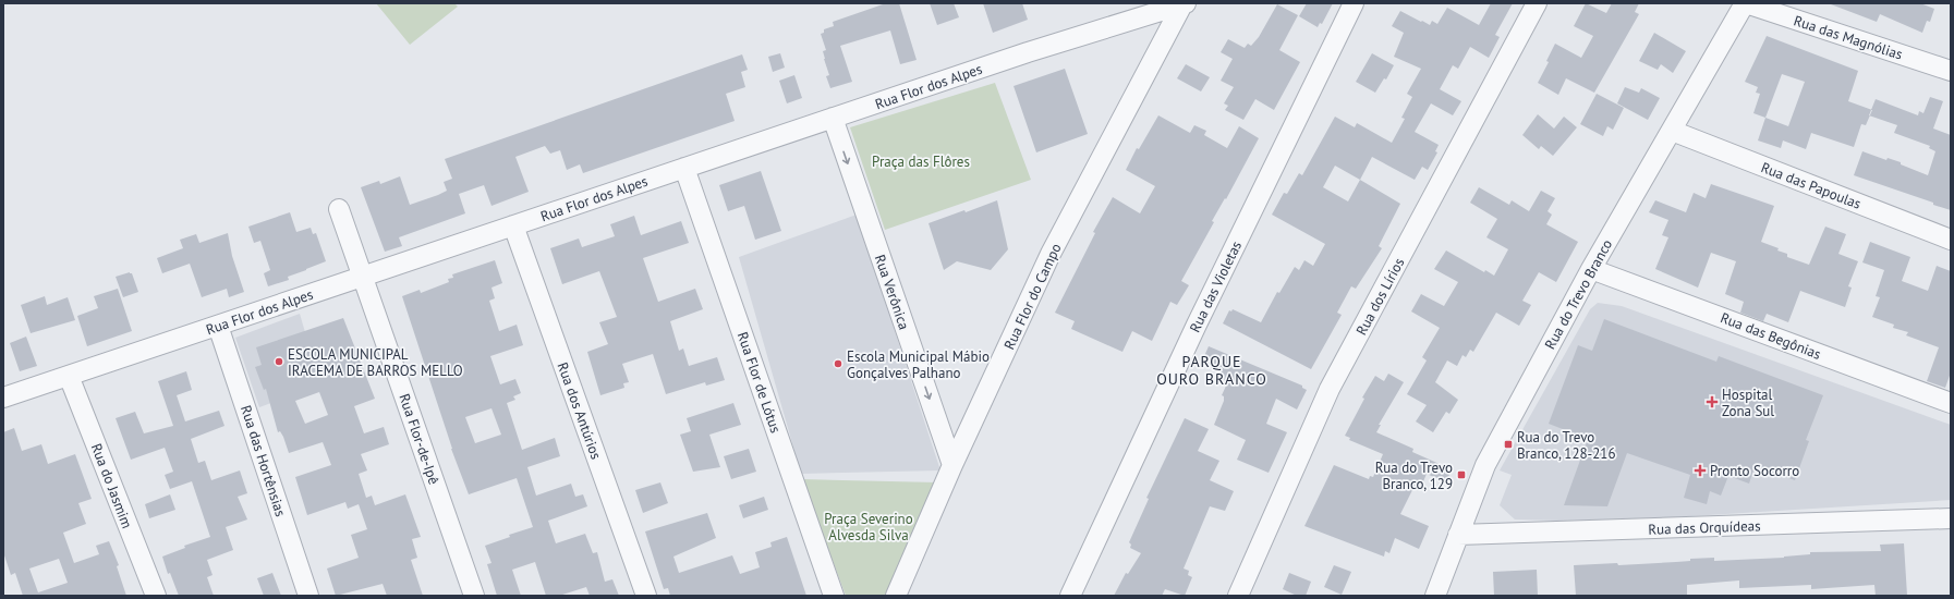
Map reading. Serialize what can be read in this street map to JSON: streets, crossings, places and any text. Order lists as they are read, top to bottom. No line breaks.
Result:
{"streets":{"street":["Rua das Magnólias","Rua Flor dos Alpes","Rua das Papoulas","Rua das Violetas","Rua Verônica","Rua do Trevo Branco","Rua Flor do Campo","Rua dos Lírios","Rua das Begônias","Rua Flor de Lótus","Rua dos Antúrios","Rua Flor-de-Ipê","Rua das Hortênsias","Rua do Jasmim","Rua das Orquídeas"]},"crossings":[["Rua das Magnólias","Rua do Trevo Branco"],["Rua Flor dos Alpes","Rua Verônica"],["Rua Flor dos Alpes","Rua Flor do Campo"],["Rua Flor dos Alpes","Rua Flor de Lótus"],["Rua Flor dos Alpes","Rua dos Antúrios"],["Rua Flor dos Alpes","Rua Flor-de-Ipê"],["Rua Flor dos Alpes","Rua das Hortênsias"],["Rua Flor dos Alpes","Rua do Jasmim"],["Rua das Papoulas","Rua do Trevo Branco"],["Rua Verônica","Rua Flor do Campo"],["Rua do Trevo Branco","Rua das Begônias"],["Rua do Trevo Branco","Rua das Orquídeas"]],"one_way":["Rua Verônica"],"districts":["PARQUE OURO BRANCO"],"parks":["Praça das Flôres","Praça Severino Alvesda Silva"],"places":{"other":["ESCOLA MUNICIPAL IRACEMA DE BARROS MELLO","Escola Municipal Mábio Gonçalves Palhano"],"health":["Hospital Zona Sul","Pronto Socorro"],"transit":["Rua do Trevo Branco, 128-216","Rua do Trevo Branco, 129"]}}
